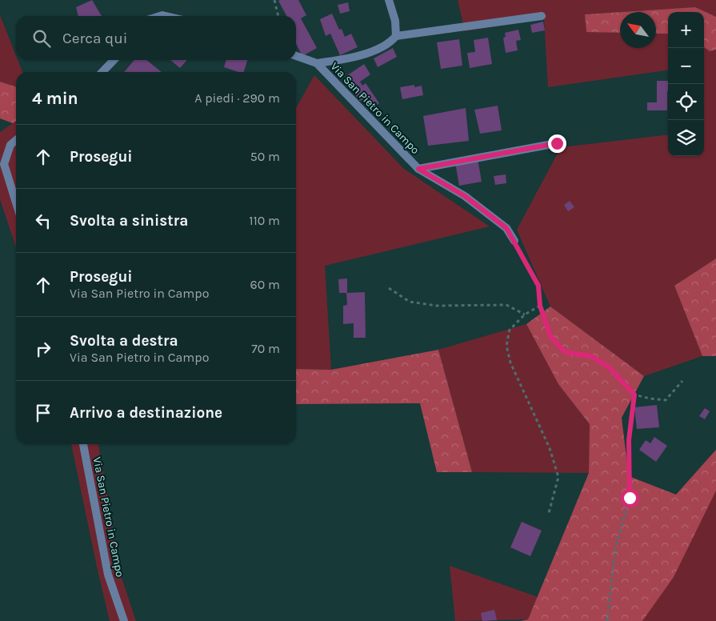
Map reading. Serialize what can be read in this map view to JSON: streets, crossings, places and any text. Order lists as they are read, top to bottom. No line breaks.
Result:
{"streets":{"street":["Via San Pietro in Campo"]},"north":"top left","page":{"map_buttons":["+","−"],"search":"Cerca qui","heading":["4 min","A piedi · 290 m"],"list":[["Prosegui","50 m"],["Svolta a sinistra","110 m"],["Prosegui","Via San Pietro in Campo","60 m"],["Svolta a destra","Via San Pietro in Campo","70 m"],"Arrivo a destinazione"]}}
